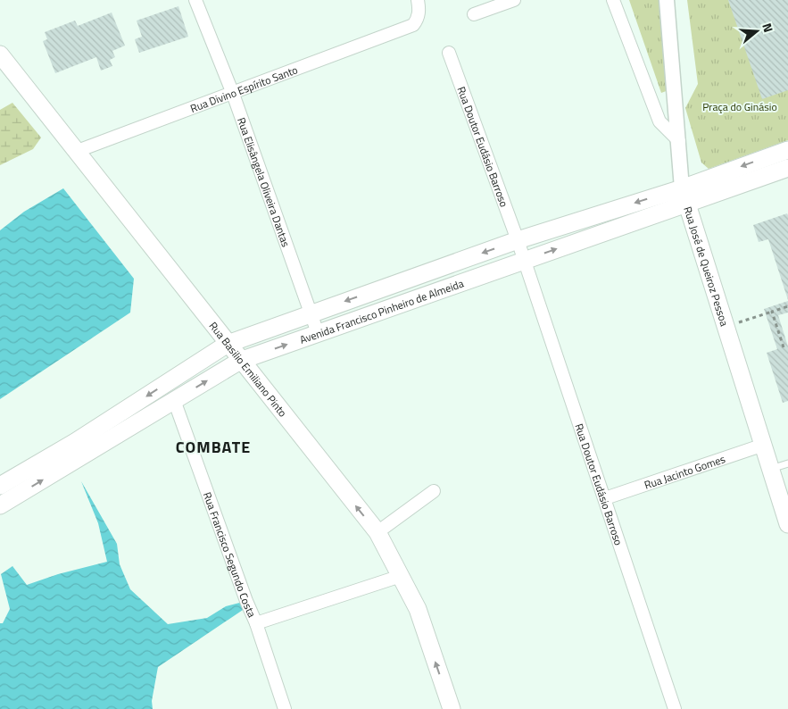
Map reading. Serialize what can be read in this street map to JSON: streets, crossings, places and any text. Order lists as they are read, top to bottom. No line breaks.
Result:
{"streets":{"main road":["Rua José de Queiroz Pessoa","Avenida Francisco Pinheiro de Almeida","Rua Basilio Emiliano Pinto"],"street":["Rua Divino Espírito Santo","Rua Doutor Eudásio Barroso","Rua Elisângela Oliveira Dantas","Rua Jacinto Gomes","Rua Francisco Segundo Costa"]},"crossings":[["Rua Divino Espírito Santo","Rua Elisângela Oliveira Dantas"],["Rua Divino Espírito Santo","Rua Basilio Emiliano Pinto"],["Rua Doutor Eudásio Barroso","Avenida Francisco Pinheiro de Almeida"],["Rua Doutor Eudásio Barroso","Rua Jacinto Gomes"],["Rua Elisângela Oliveira Dantas","Avenida Francisco Pinheiro de Almeida"],["Rua José de Queiroz Pessoa","Avenida Francisco Pinheiro de Almeida"],["Rua José de Queiroz Pessoa","Rua Jacinto Gomes"],["Avenida Francisco Pinheiro de Almeida","Rua Basilio Emiliano Pinto"],["Avenida Francisco Pinheiro de Almeida","Rua Francisco Segundo Costa"]],"one_way":["Rua Basilio Emiliano Pinto"],"districts":["COMBATE"],"parks":["Praça do Ginásio"],"north":"right"}
